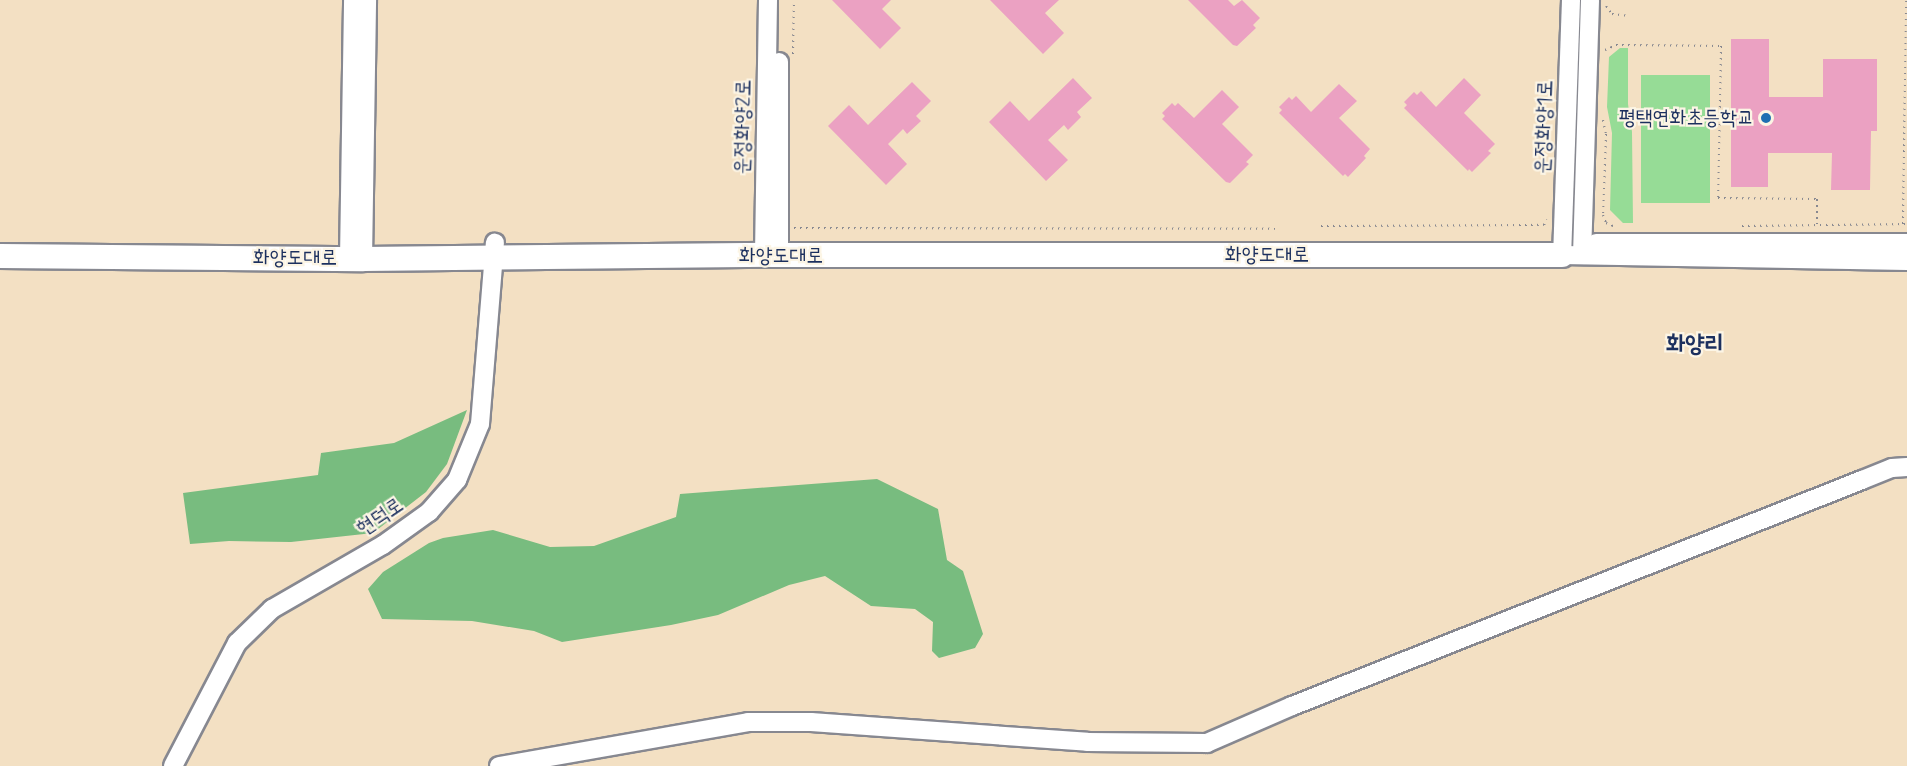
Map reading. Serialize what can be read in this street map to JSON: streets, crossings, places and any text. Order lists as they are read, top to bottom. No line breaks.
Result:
{"streets":{"main road":["화양도대로"],"street":["운정화양2로","운정화양1로","현덕로"]},"crossings":[["운정화양2로","화양도대로"],["운정화양1로","화양도대로"],["화양도대로","현덕로"]],"districts":["화양리"],"places":["평택연화초등학교"]}
